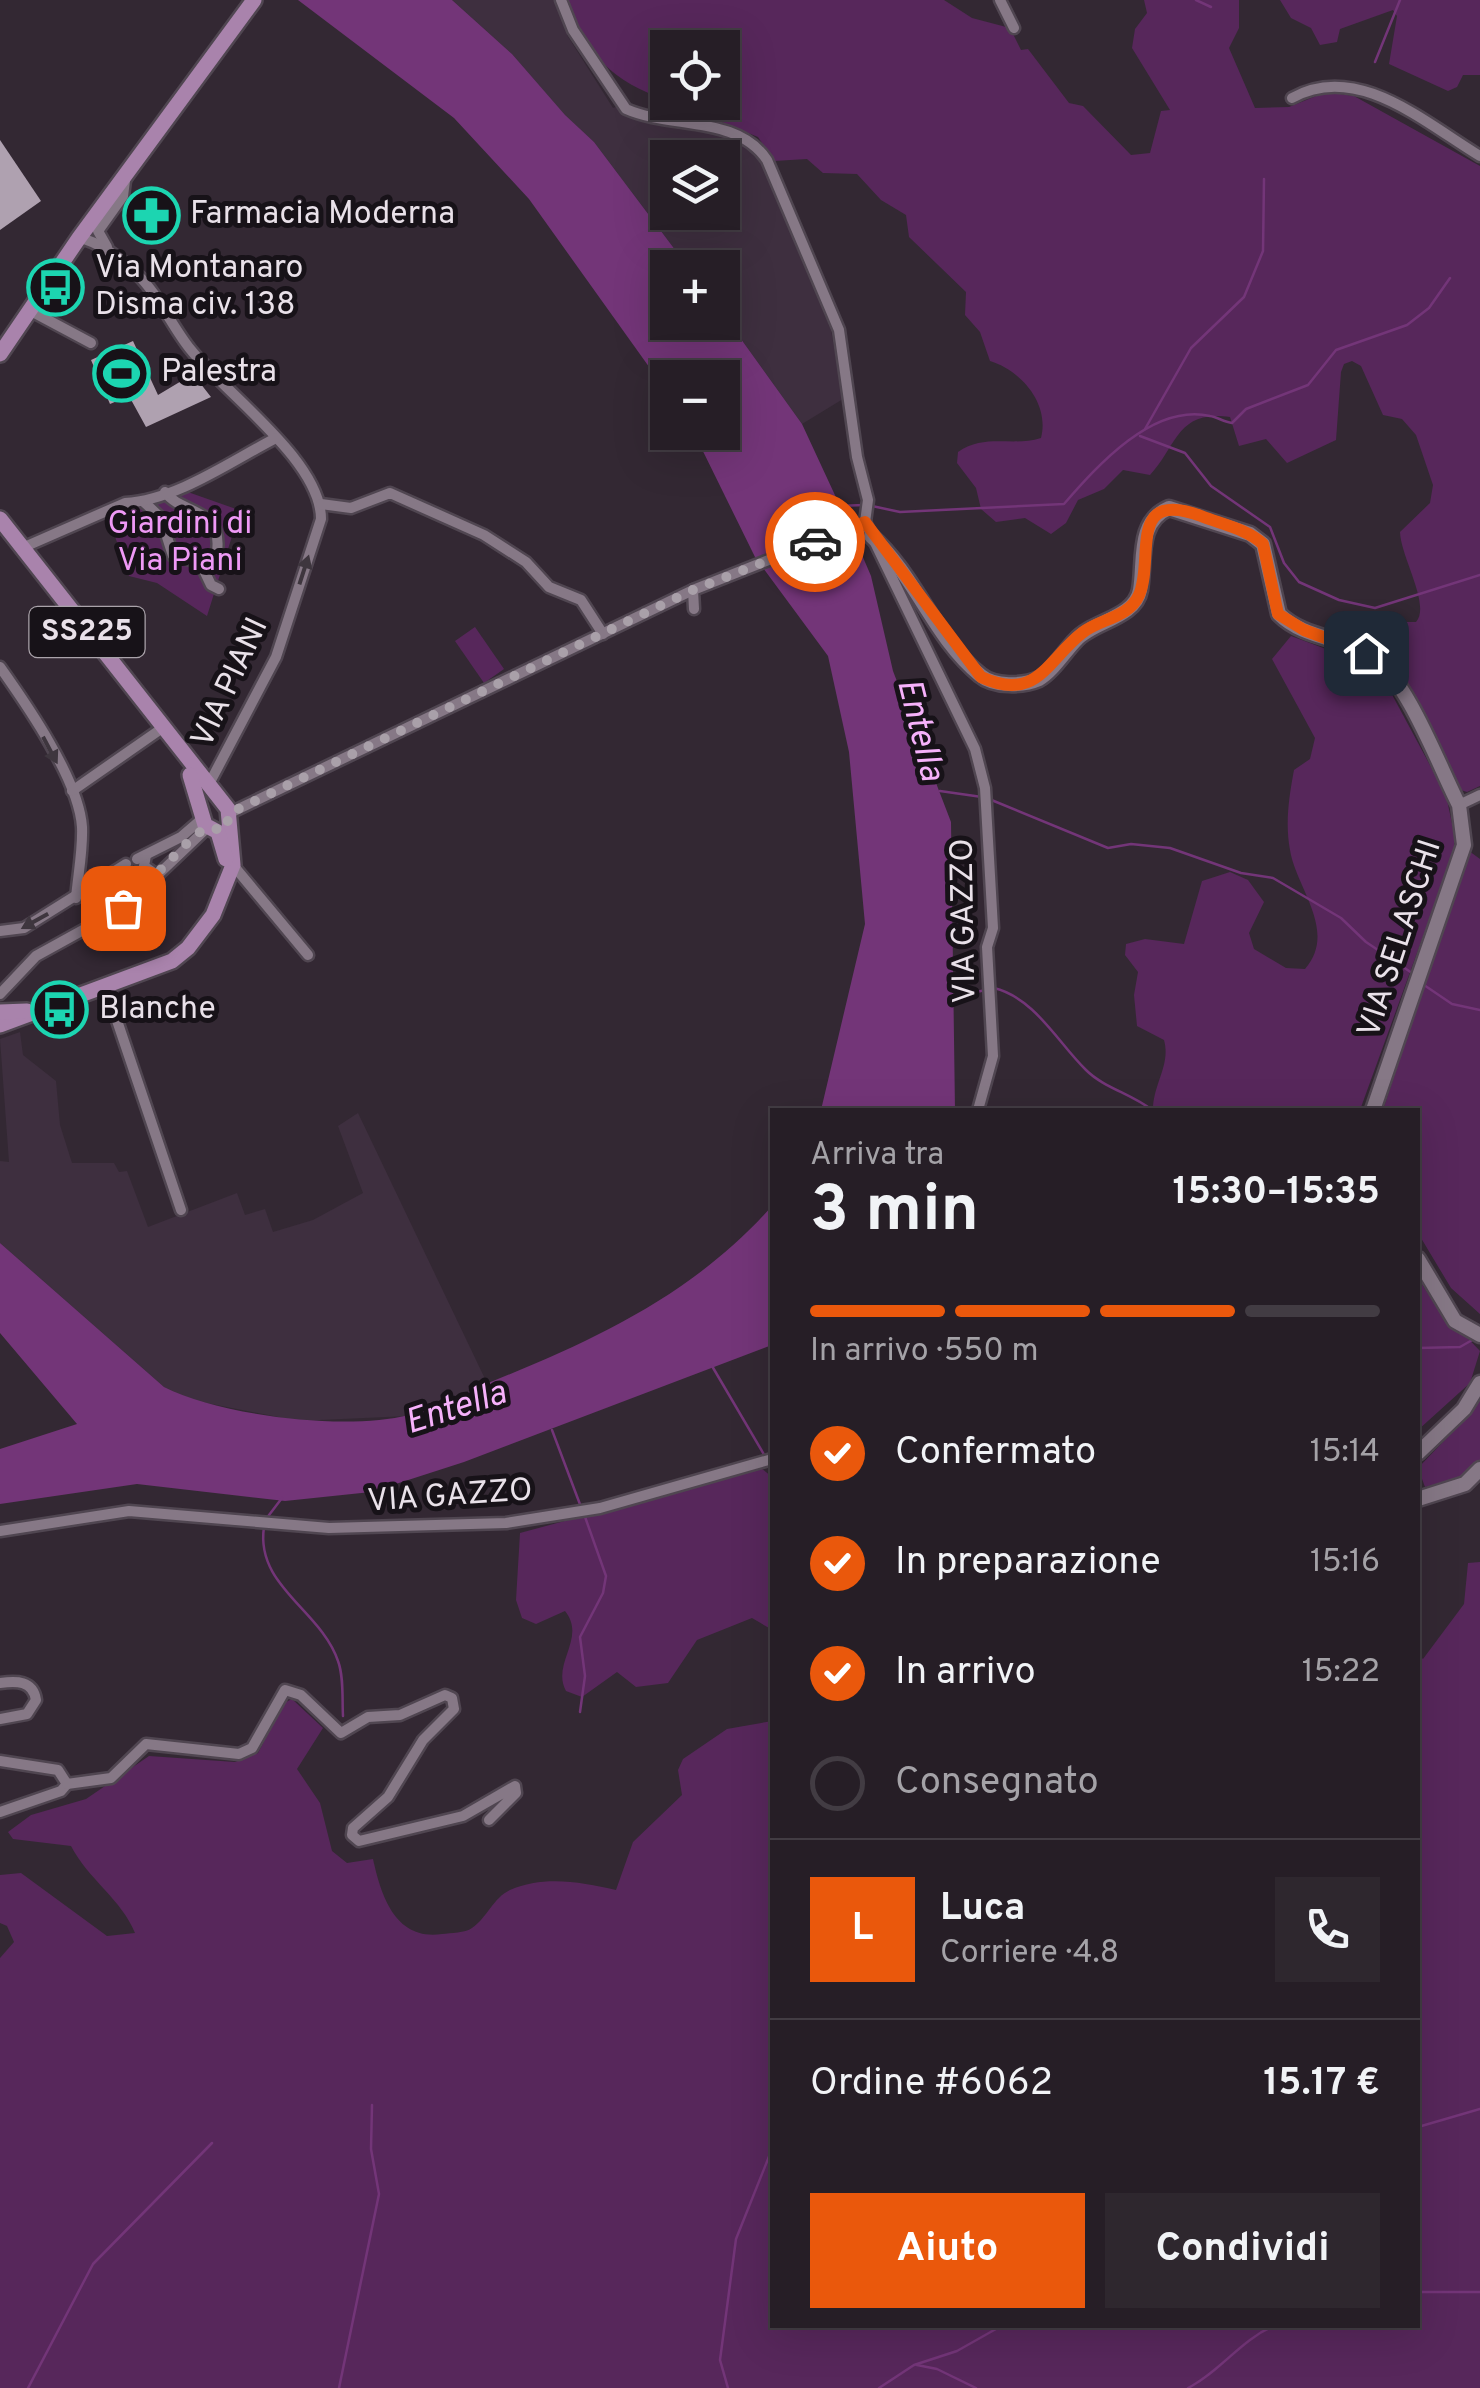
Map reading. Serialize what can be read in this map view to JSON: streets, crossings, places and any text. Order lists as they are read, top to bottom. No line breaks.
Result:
{"streets":{"main road":["SS225"],"street":["VIA PIANI","VIA GAZZO","VIA SELASCHI"]},"crossings":[["SS225","VIA PIANI"],["VIA GAZZO","VIA SELASCHI"]],"one_way":["VIA PIANI"],"water":["Entella"],"parks":["Giardini di Via Piani"],"places":{"pharmacy":["Farmacia Moderna"],"bus stop":["Via Montanaro Disma civ. 138","Blanche"],"sports":["Palestra"]},"page":{"map_buttons":["+","−"],"heading":["3 min","Arriva tra","15:30–15:35"],"panel":["Luca","Corriere · 4.8","Ordine #6062","15.17 €"],"bar":"In arrivo · 550 m","list":[["Confermato","15:14"],["In preparazione","15:16"],["In arrivo","15:22"],"Consegnato"],"round":"L","buttons":["Aiuto","Condividi"]}}
